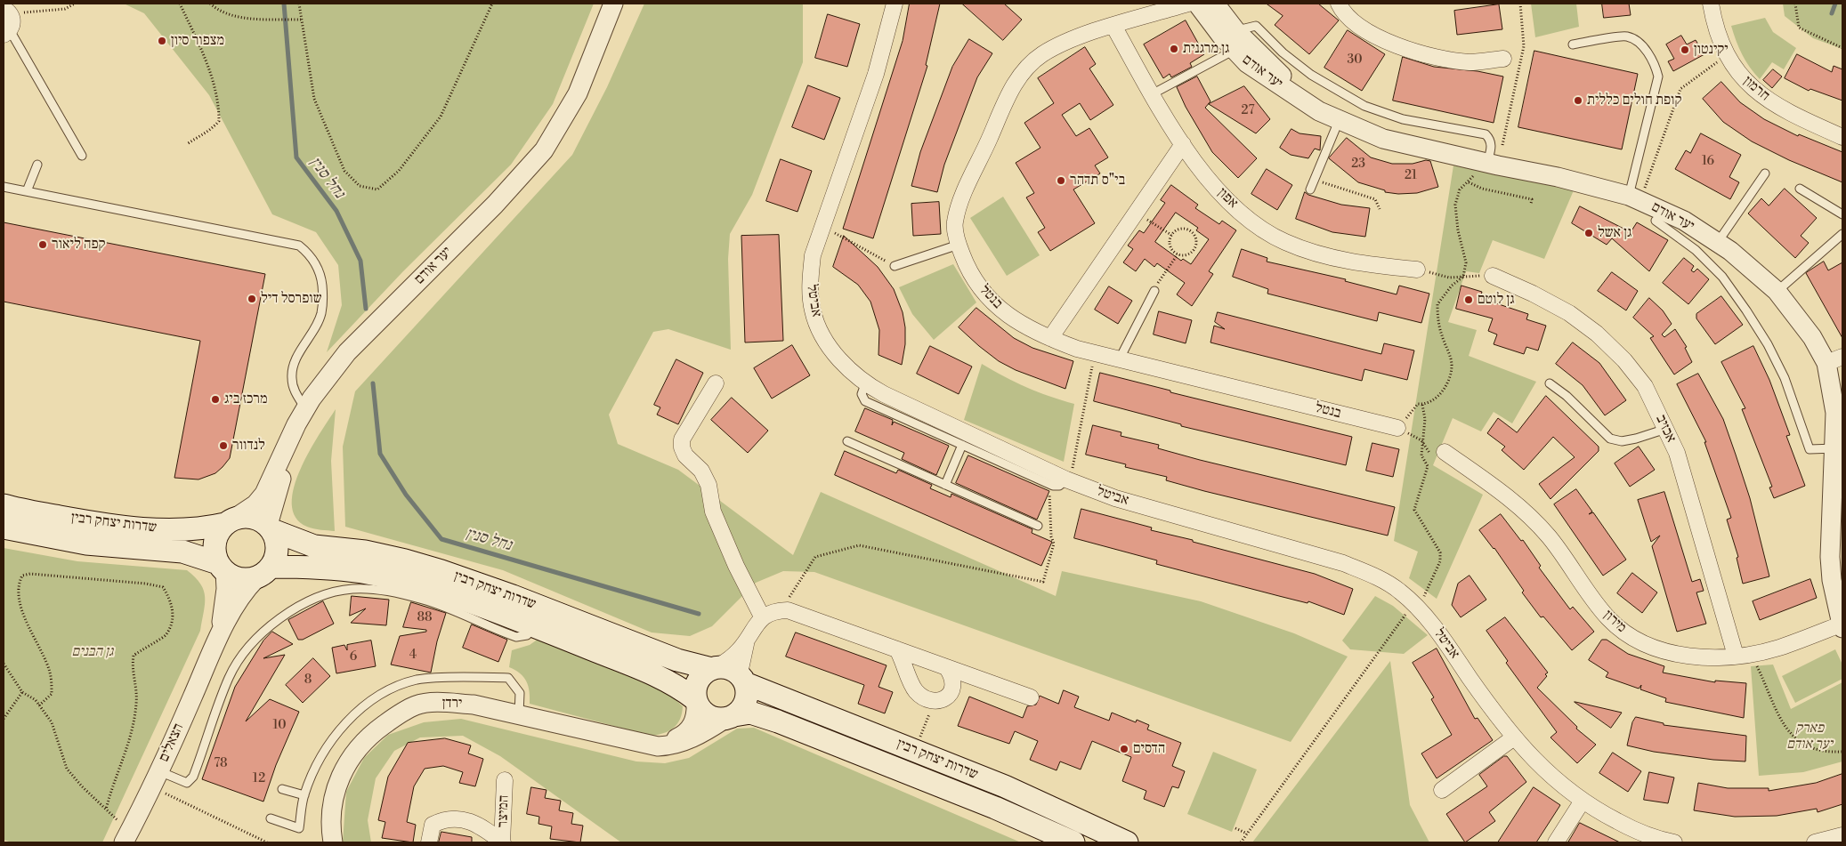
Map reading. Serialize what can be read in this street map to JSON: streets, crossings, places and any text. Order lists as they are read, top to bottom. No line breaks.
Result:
{"streets":{"main road":["שדרות יצחק רבין"],"street":["יער אודם","חרמון","אפון","בנטל","אביטל","אכזיב","מירון","ירדן","הצאלים","המיצר"]},"crossings":[["יער אודם","שדרות יצחק רבין"],["יער אודם","מירון"],["יער אודם","הצאלים"],["אפון","בנטל"],["אכזיב","מירון"],["שדרות יצחק רבין","ירדן"],["שדרות יצחק רבין","הצאלים"]],"water":["נחל סנין"],"parks":["גן הבנים","פארק יער אודם"],"places":["מצפור סיון","גן מרגנית","יקינטון","קופת חולים כללית","בי\"ס תדהר","גן אשל","קפה ליאור","שופרסל דיל","גן לוטם","מרכז ביג","לנדוור","הדסים"],"house_numbers":["30","27","16","23","21","88","4","6","8","10","78","12"]}
